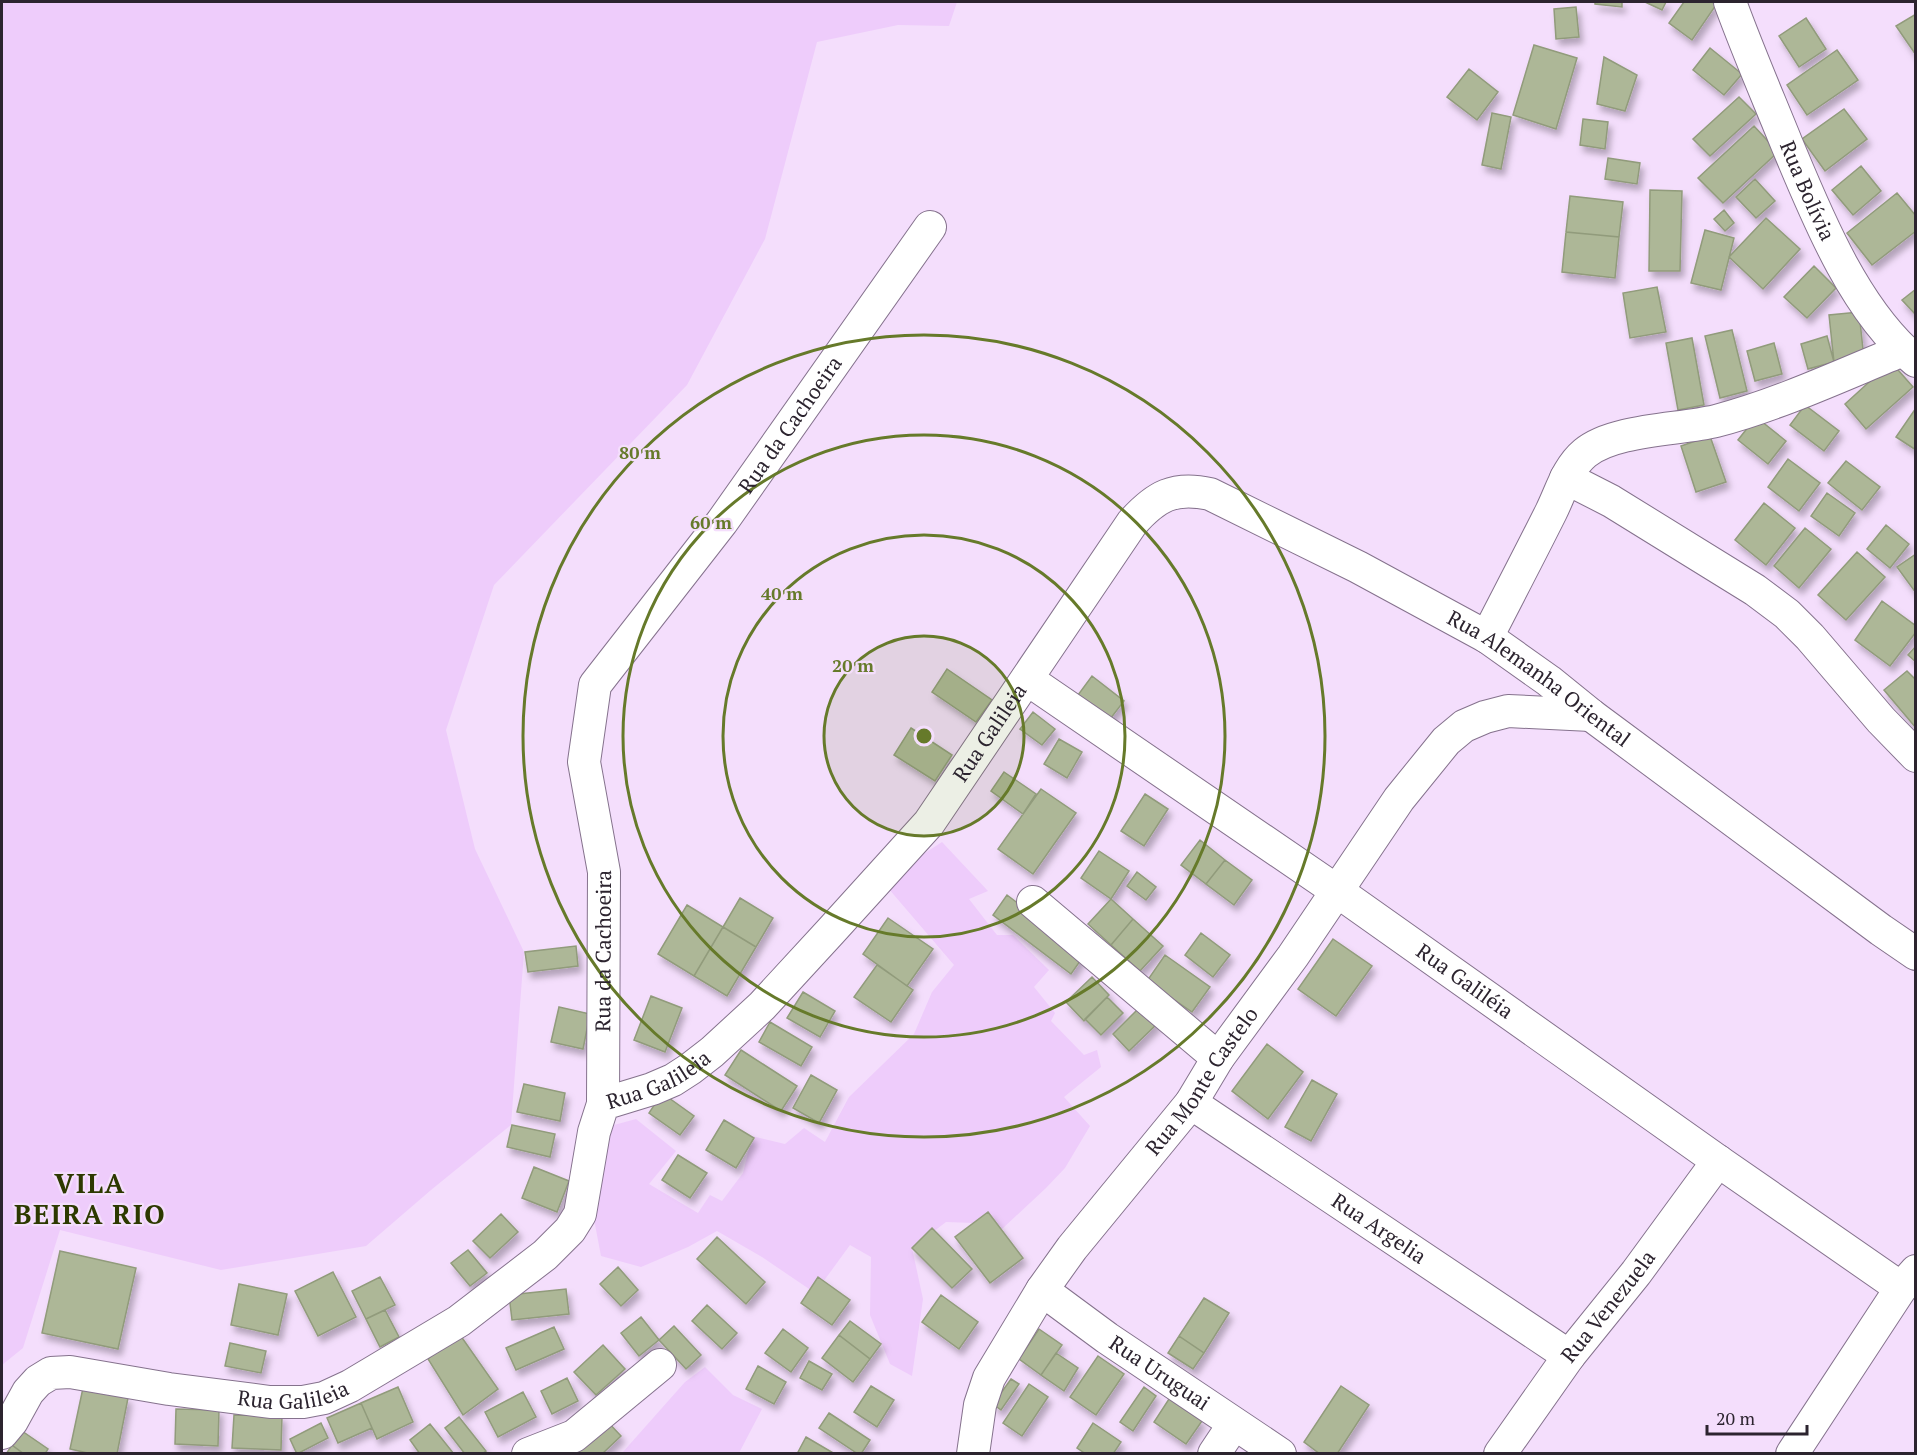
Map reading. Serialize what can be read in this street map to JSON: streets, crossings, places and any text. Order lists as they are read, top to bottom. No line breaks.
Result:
{"streets":{"street":["Rua Bolívia","Rua da Cachoeira","Rua Alemanha Oriental","Rua Galileia","Rua Galiléia","Rua Monte Castelo","Rua Argelia","Rua Venezuela","Rua Uruguai"]},"crossings":[["Rua da Cachoeira","Rua Galileia"],["Rua Alemanha Oriental","Rua Galileia"],["Rua Alemanha Oriental","Rua Monte Castelo"],["Rua Galileia","Rua Galiléia"],["Rua Galiléia","Rua Monte Castelo"],["Rua Galiléia","Rua Venezuela"],["Rua Monte Castelo","Rua Argelia"],["Rua Monte Castelo","Rua Uruguai"],["Rua Argelia","Rua Venezuela"]],"districts":["VILA BEIRA RIO"],"scale_bar":"20 m","rings":["80 m","60 m","40 m","20 m"]}
